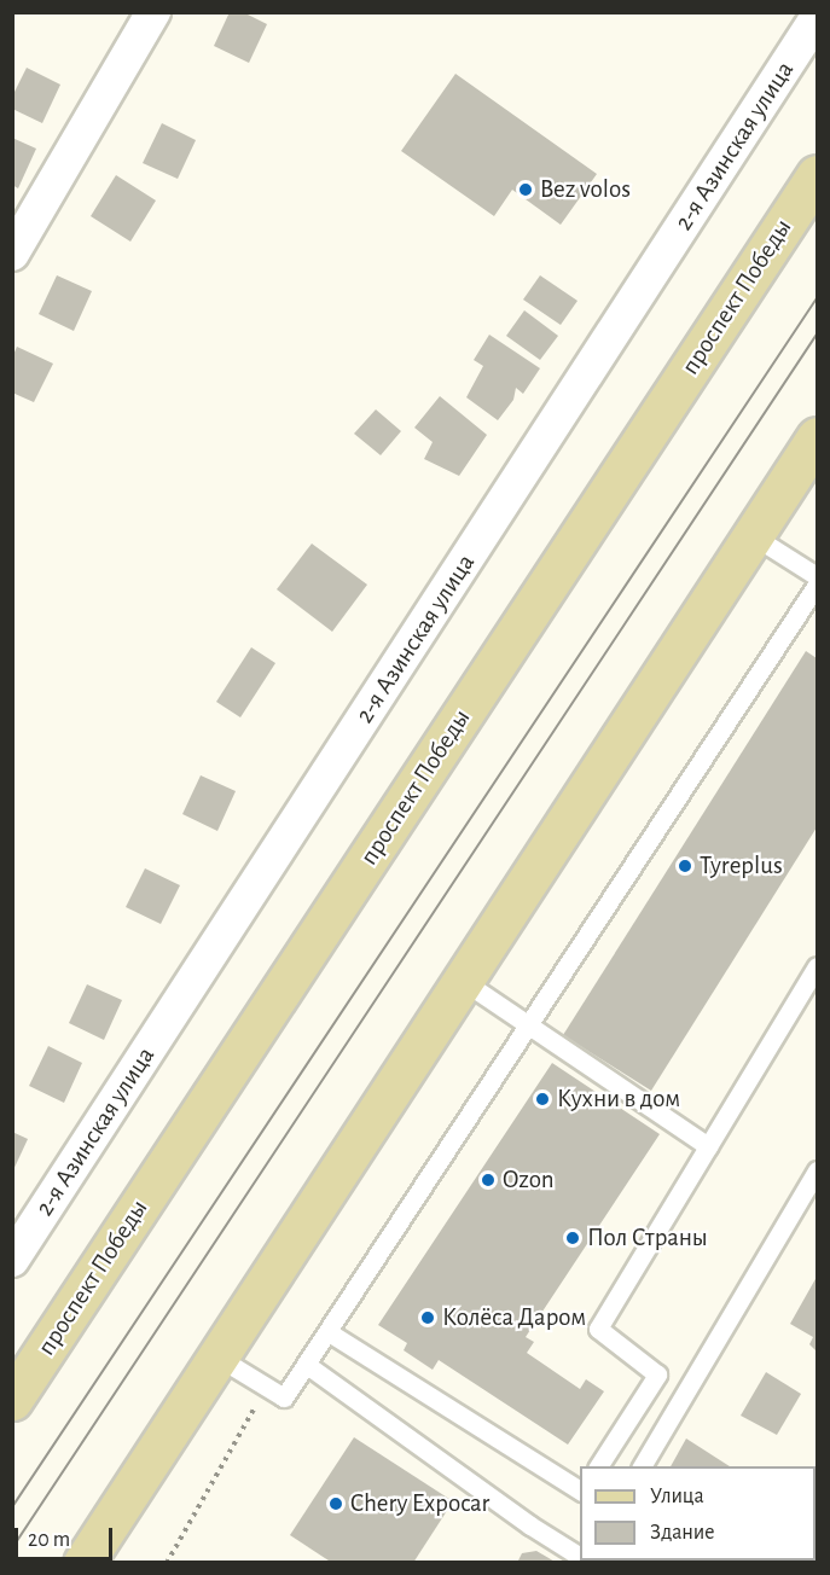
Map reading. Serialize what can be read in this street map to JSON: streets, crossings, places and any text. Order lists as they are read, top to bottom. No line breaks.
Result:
{"streets":{"main road":["проспект Победы"],"street":["2-я Азинская улица"]},"places":["Bez volos","Tyreplus","Кухни в дом","Ozon","Пол Страны","Колёса Даром","Chery Expocar"],"legend":["Улица","Здание"],"scale_bar":"20 m"}
